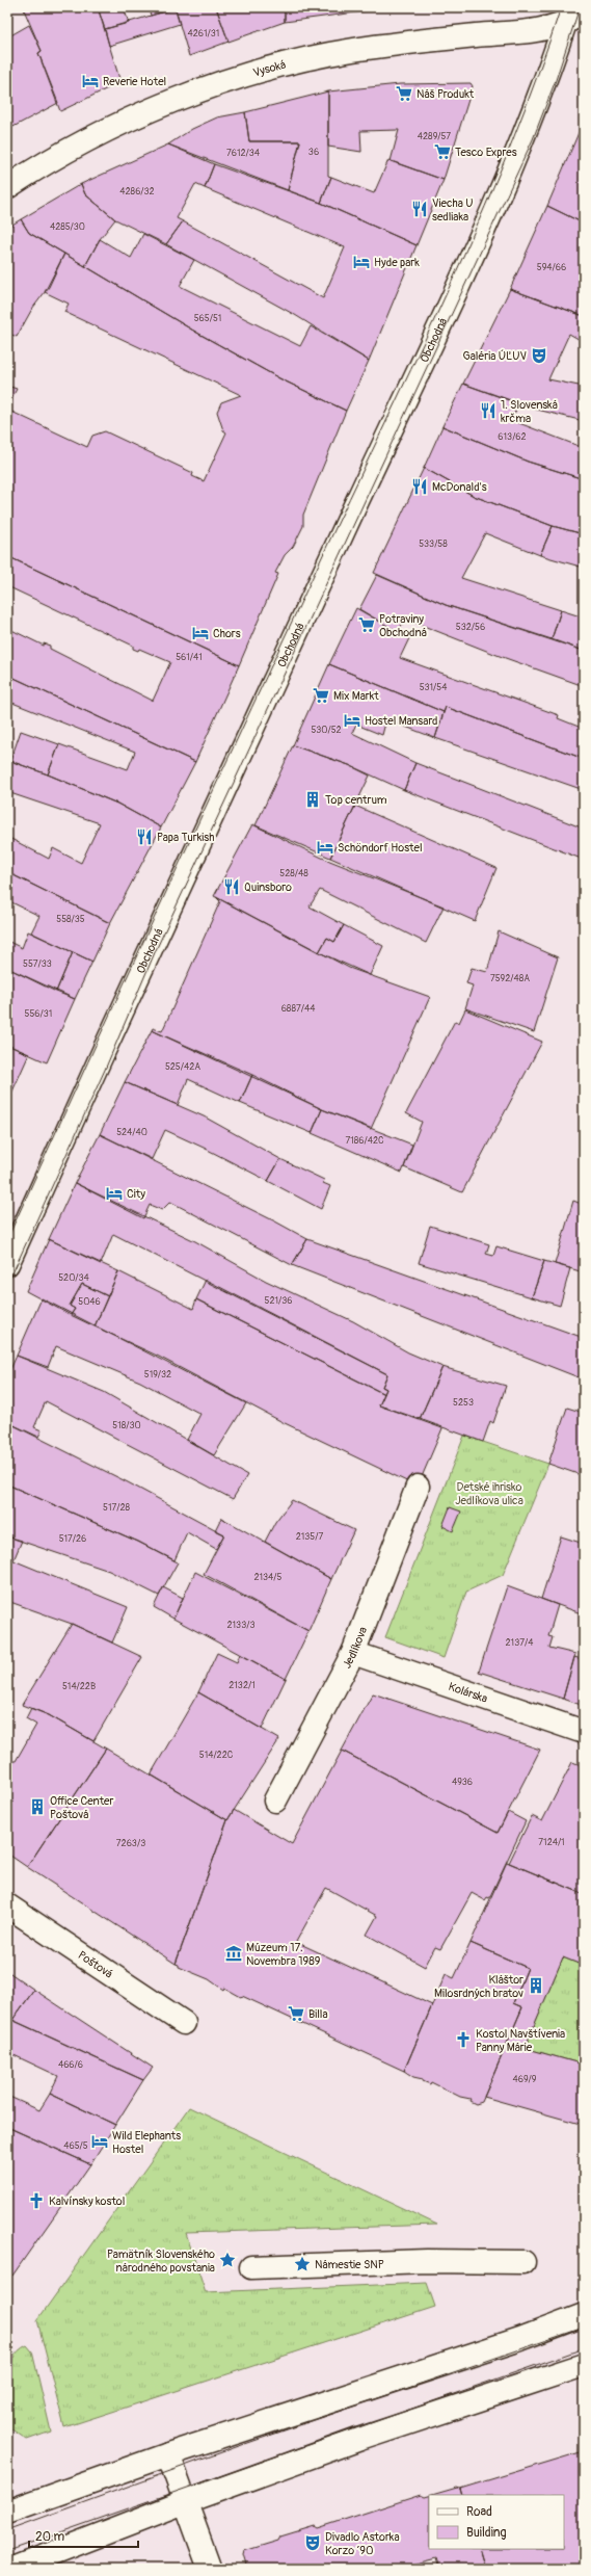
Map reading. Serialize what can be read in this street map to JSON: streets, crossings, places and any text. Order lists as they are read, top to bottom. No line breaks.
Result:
{"streets":{"street":["Vysoká","Obchodná","Jedlíkova","Kolárska","Poštová"]},"crossings":[["Vysoká","Obchodná"],["Jedlíkova","Kolárska"]],"parks":["Detské ihrisko Jedlíkova ulica"],"places":{"hotel":["Reverie Hotel","Hyde park","Chors","Hostel Mansard","Schöndorf Hostel","City","Wild Elephants Hostel"],"supermarket":["Náš Produkt","Tesco Expres","Potraviny Obchodná","Mix Markt","Billa"],"restaurant":["Viecha U sedliaka","1. Slovenská krčma","McDonald's","Papa Turkish","Quinsboro"],"theatre":["Galéria ÚĽUV","Divadlo Astorka Korzo ´90"],"building":["Top centrum","Office Center Poštová","Kláštor Milosrdných bratov"],"museum":["Múzeum 17. Novembra 1989"],"church":["Kostol Navštívenia Panny Márie","Kalvínsky kostol"],"place":["Pamätník Slovenského národného povstania","Námestie SNP"]},"house_numbers":["4261/31","4289/57","36","7612/34","4286/32","4285/30","594/66","565/51","613/62","533/58","532/56","561/41","531/54","530/52","528/48","558/35","557/33","7592/48A","6887/44","556/31","525/42A","524/40","7186/42C","520/34","521/36","5046","519/32","5253","518/30","517/28","2135/7","517/26","2134/5","2133/3","2137/4","2132/1","514/22B","514/22C","4936","7124/1","7263/3","466/6","469/9","465/5"],"legend":["Road","Building"],"scale_bar":"20 m"}
